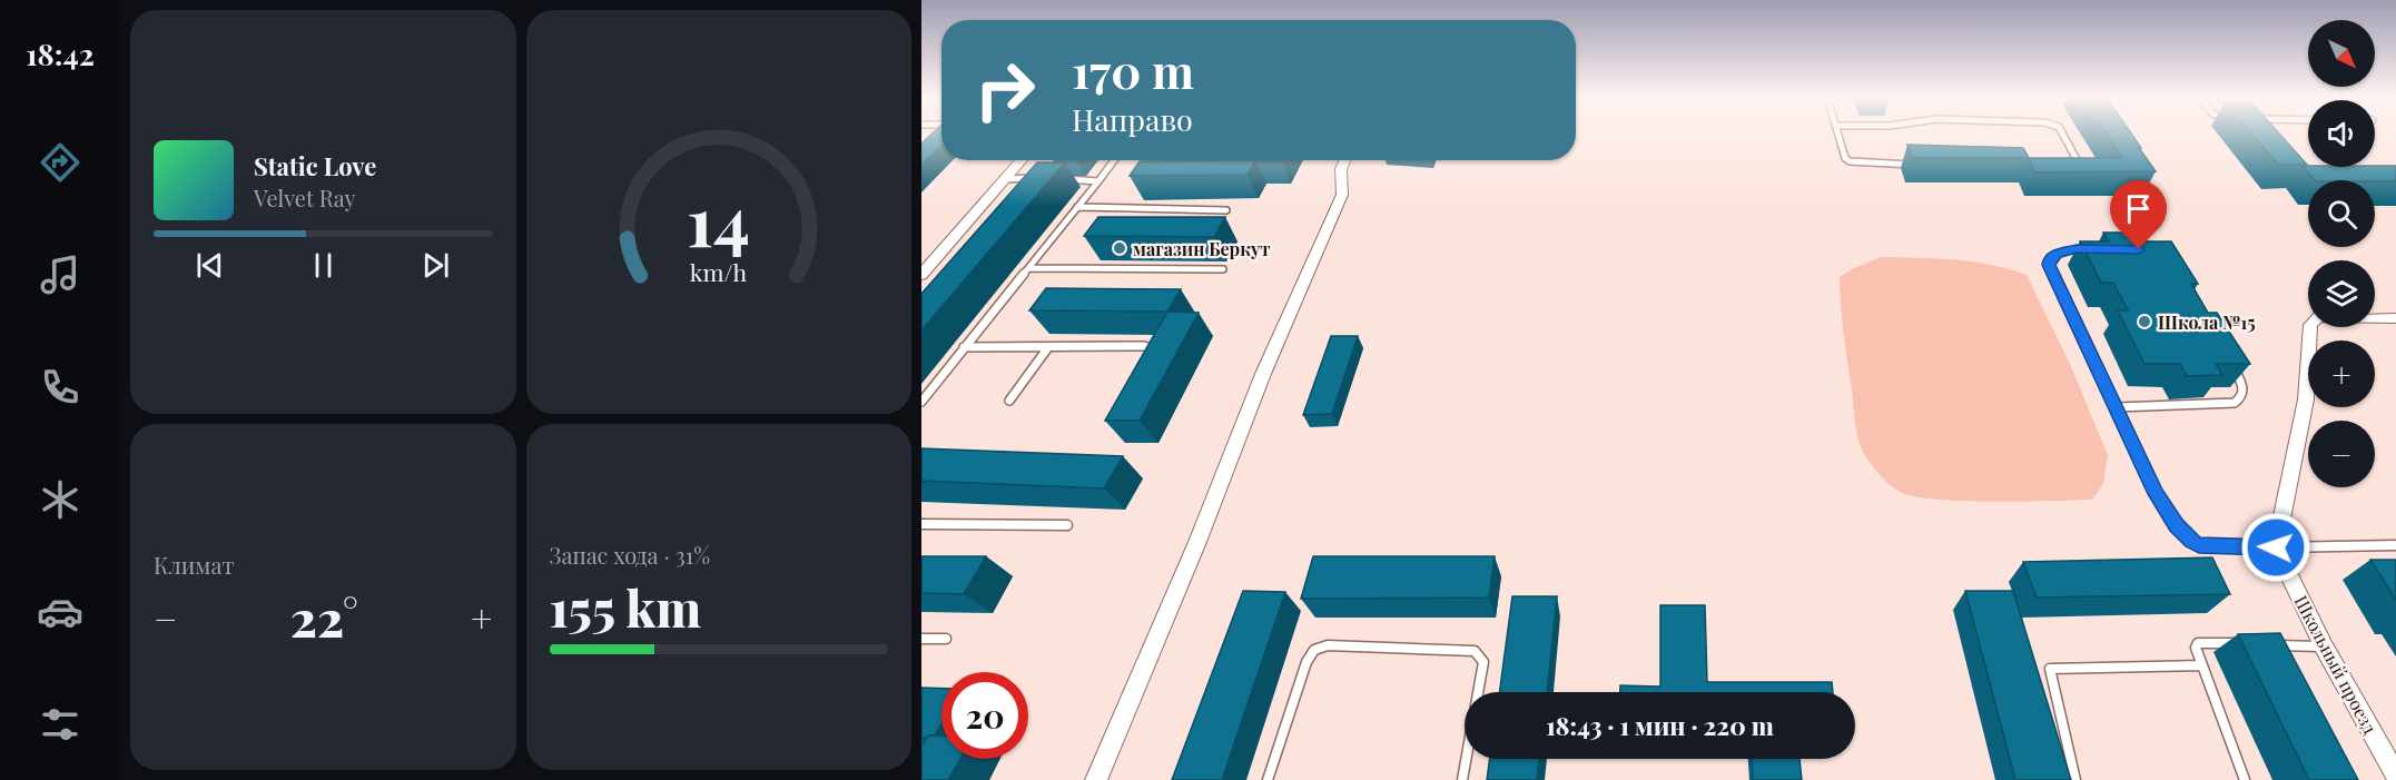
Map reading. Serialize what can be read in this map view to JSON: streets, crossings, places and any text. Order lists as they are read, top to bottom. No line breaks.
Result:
{"streets":{"street":["Школьный проезд"]},"places":["магазин Беркут","Школа №15"],"north":"bottom right","page":{"tabs":"18:42","map_buttons":["+","−"],"turn":["170 m","Направо"],"song":["Static Love","Velvet Ray"],"tile":["Климат",["Запас хода · 31%","155 km"]],"heat":["−","22°","+"],"limit":"20","trip":"18:43 · 1 мин · 220 m","gauge":["14","km/h"]}}
